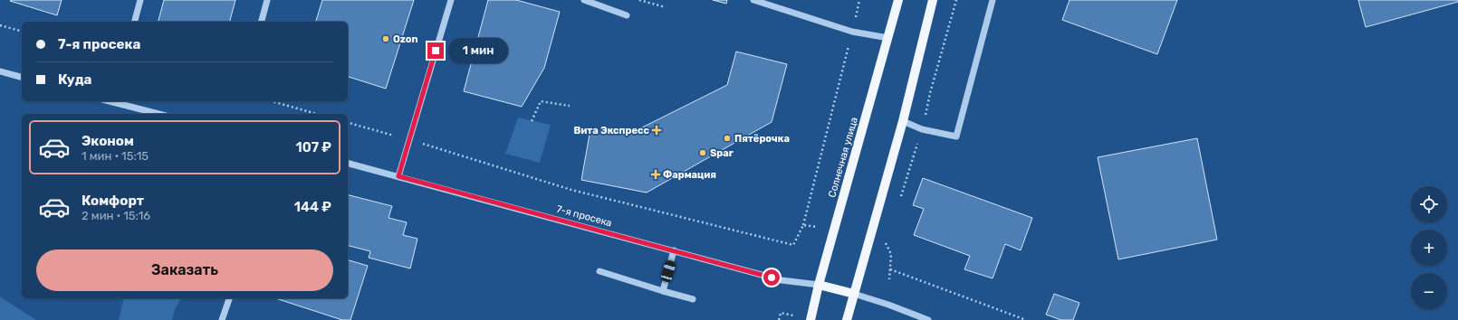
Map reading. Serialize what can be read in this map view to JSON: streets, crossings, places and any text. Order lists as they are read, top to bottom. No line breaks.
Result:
{"streets":{"main road":["Солнечная улица"],"street":["7-я просека"]},"crossings":[["Солнечная улица","7-я просека"]],"places":{"other":["Ozon","Пятёрочка","Spar"],"health":["Вита Экспресс","Фармация"]},"page":{"banner":["7-я просека","Куда"],"bubble":"1 мин","list":[{"name":"Эконом","note":"1 мин · 15:15","value":"107 ₽"},{"name":"Комфорт","note":"2 мин · 15:16","value":"144 ₽"}],"map_buttons":["+","−"],"buttons":"Заказать"}}
